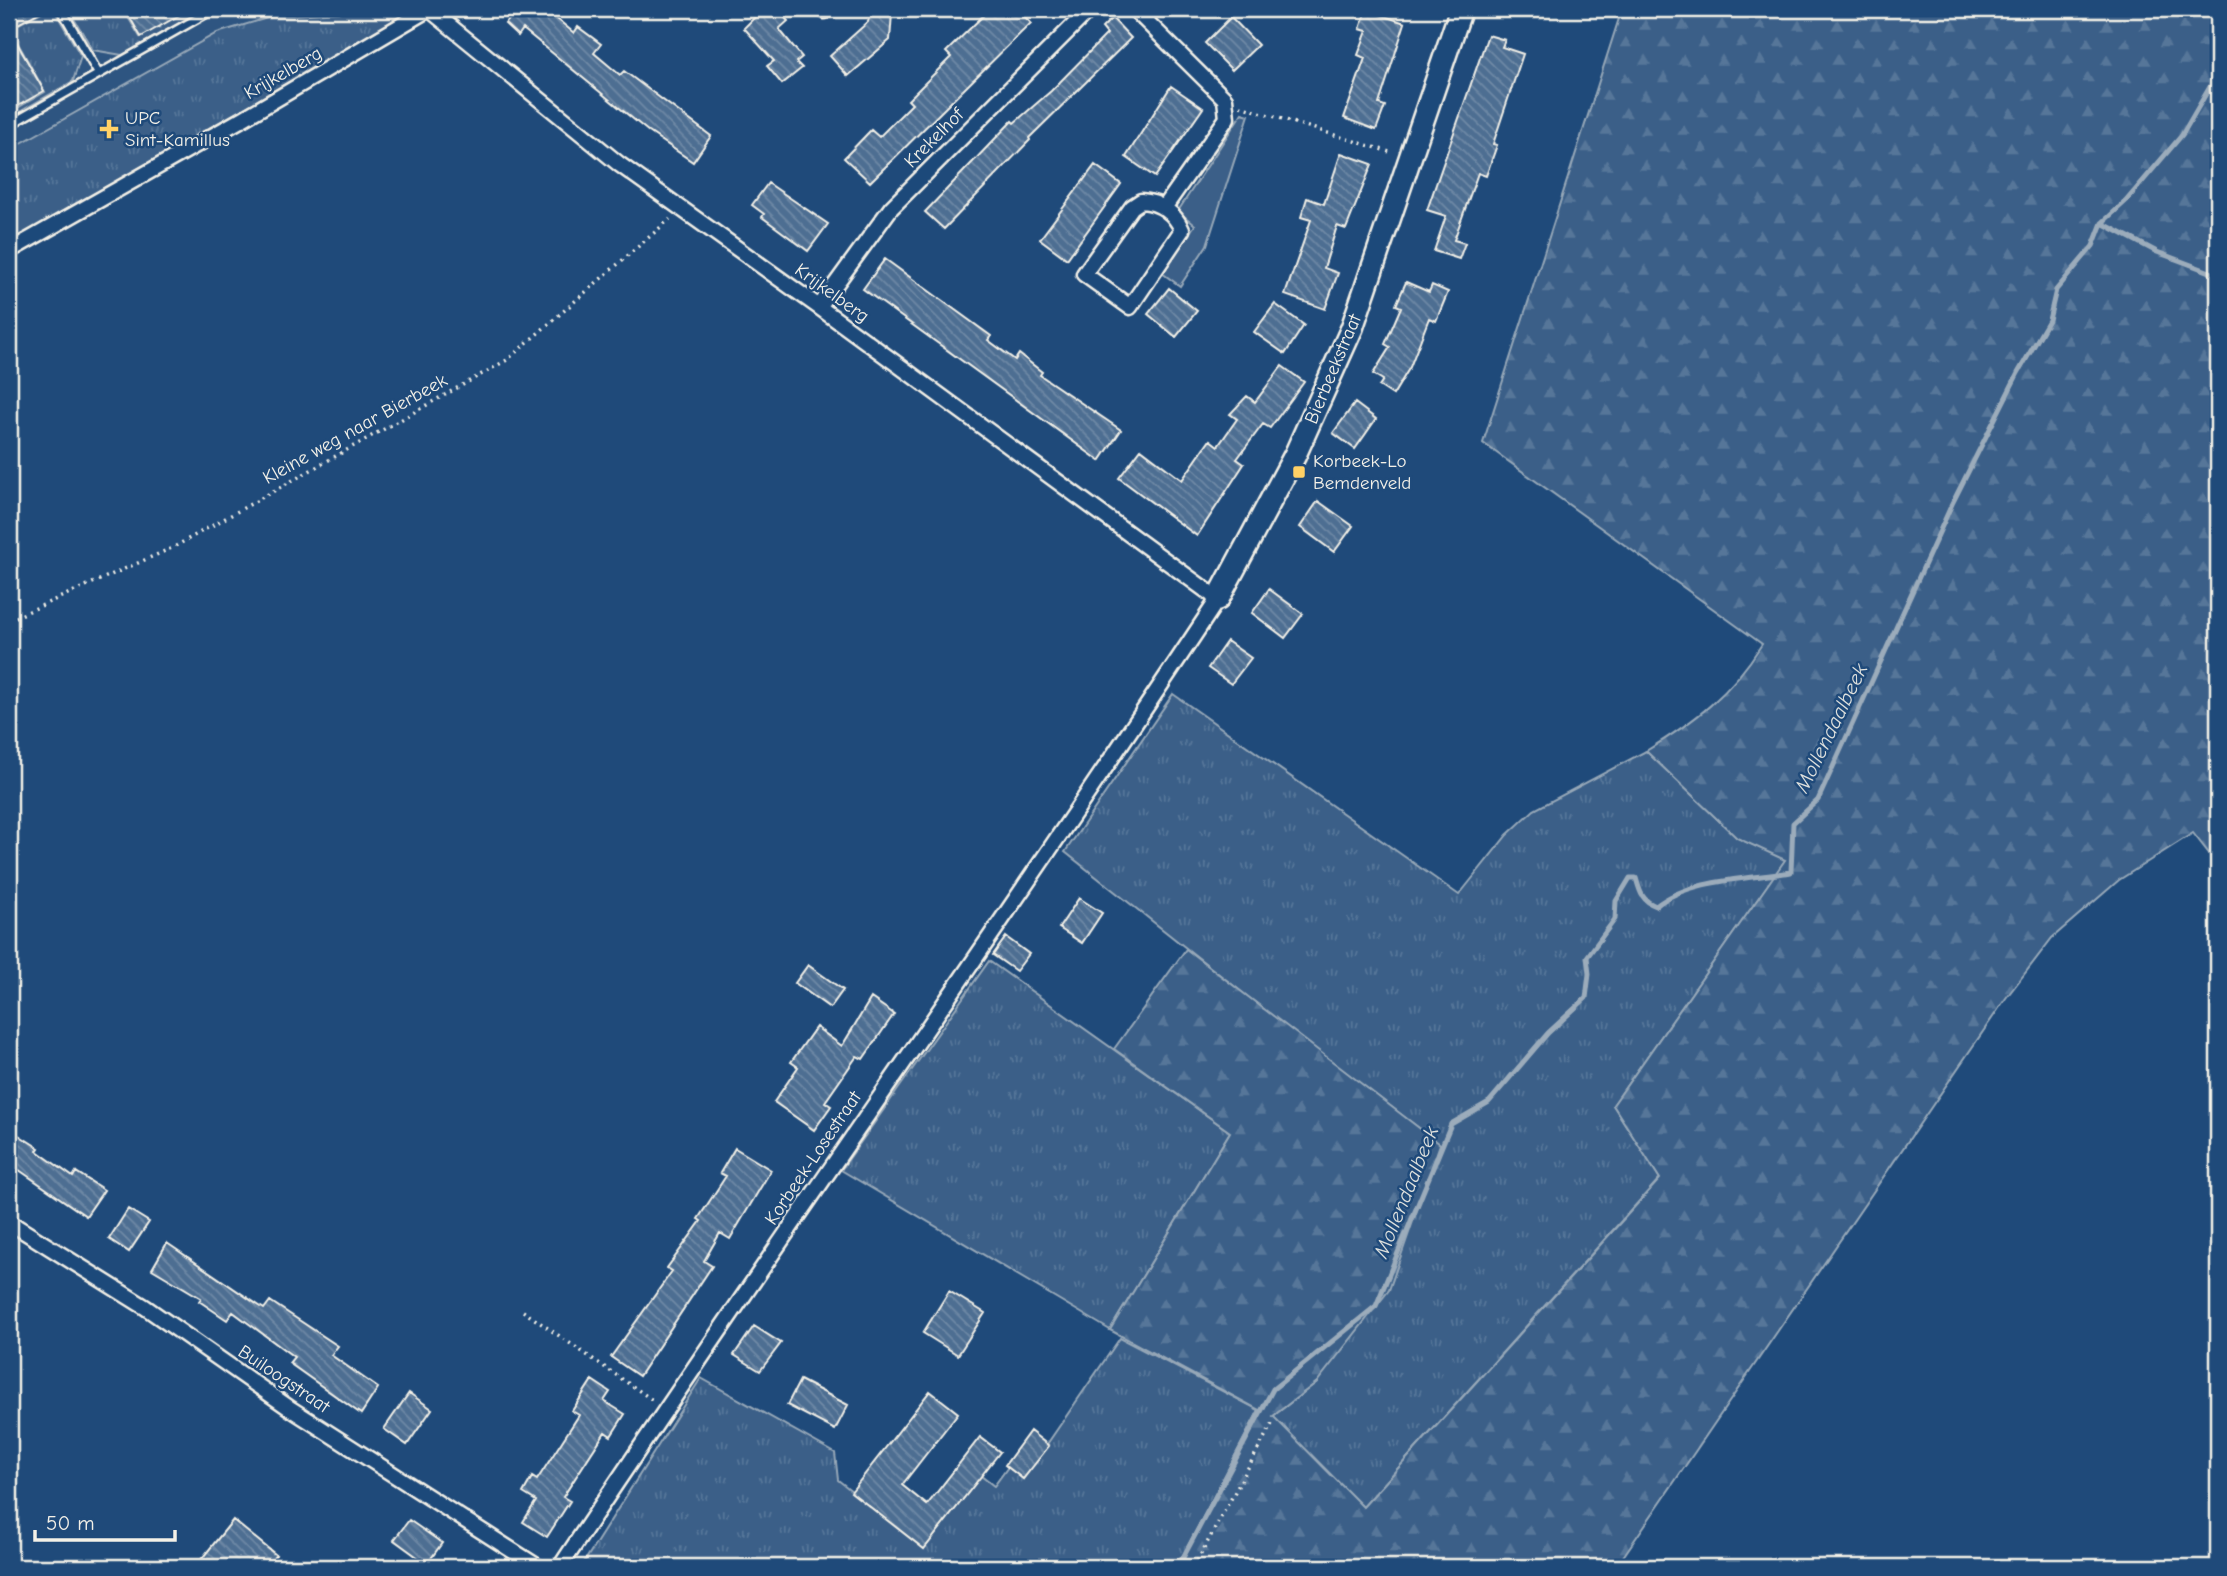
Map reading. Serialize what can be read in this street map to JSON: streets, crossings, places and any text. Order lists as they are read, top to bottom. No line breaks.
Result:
{"streets":{"street":["Krijkelberg","Krekelhof","Bierbeekstraat","Korbeek-Losestraat","Builoogstraat"],"path":["Kleine weg naar Bierbeek"]},"crossings":[["Krijkelberg","Krekelhof"],["Krijkelberg","Bierbeekstraat"],["Krijkelberg","Kleine weg naar Bierbeek"],["Bierbeekstraat","Korbeek-Losestraat"]],"water":["Mollendaalbeek"],"places":{"health":["UPC Sint-Kamillus"],"transit":["Korbeek-Lo Bemdenveld"]},"scale_bar":"50 m"}
